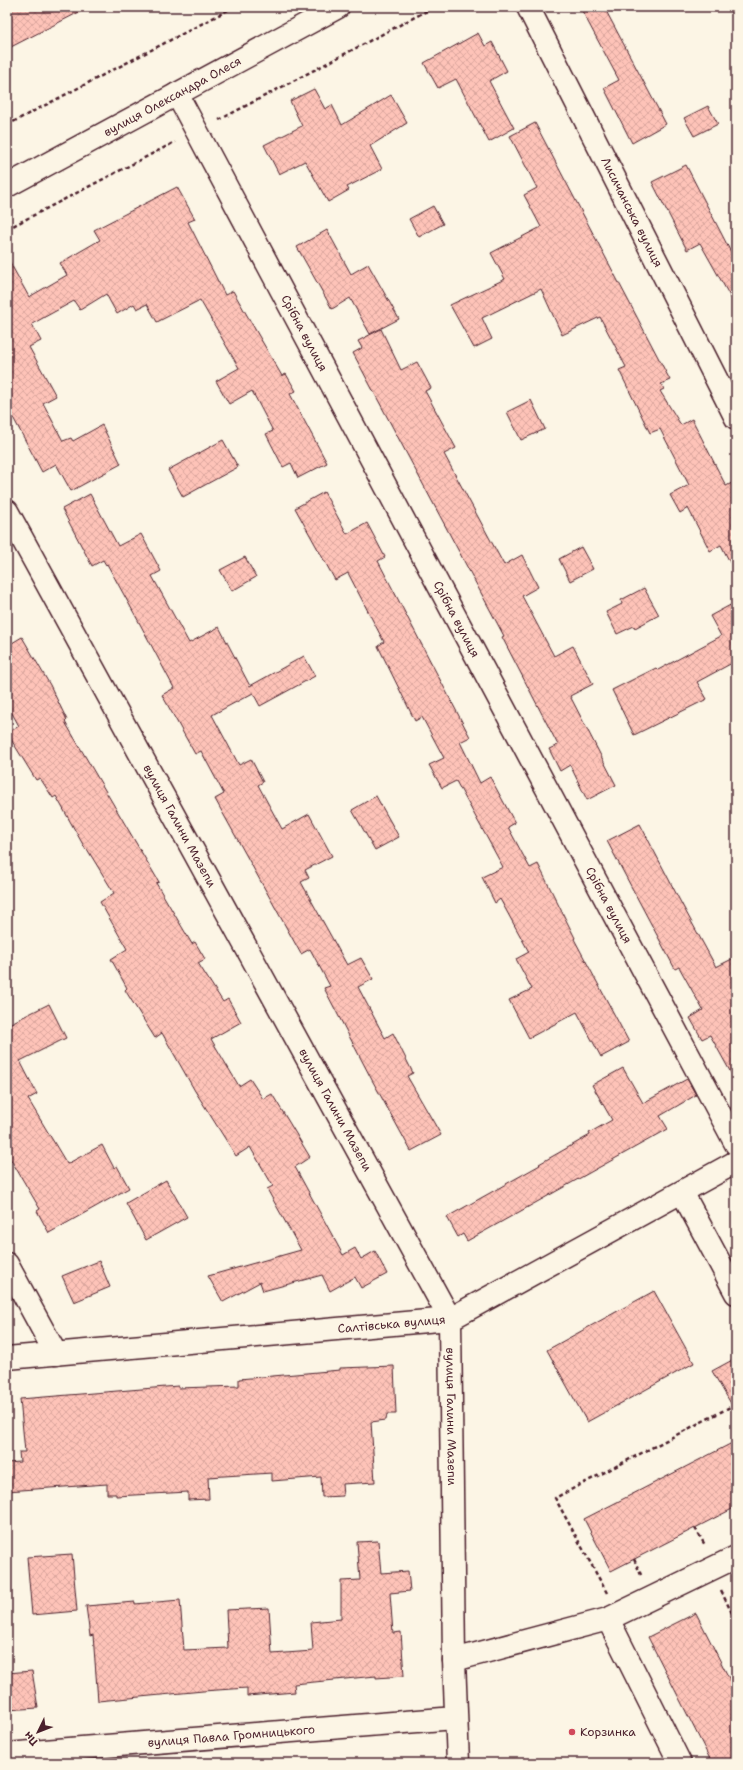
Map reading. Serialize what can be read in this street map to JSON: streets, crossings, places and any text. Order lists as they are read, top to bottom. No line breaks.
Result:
{"streets":{"street":["вулиця Олександра Олеся","Лисичанська вулиця","Срібна вулиця","вулиця Галини Мазепи","Салтівська вулиця","вулиця Павла Громницького"]},"crossings":[["вулиця Олександра Олеся","Срібна вулиця"],["вулиця Галини Мазепи","Салтівська вулиця"],["вулиця Галини Мазепи","вулиця Павла Громницького"]],"places":["Корзинка"],"north":"bottom left"}
